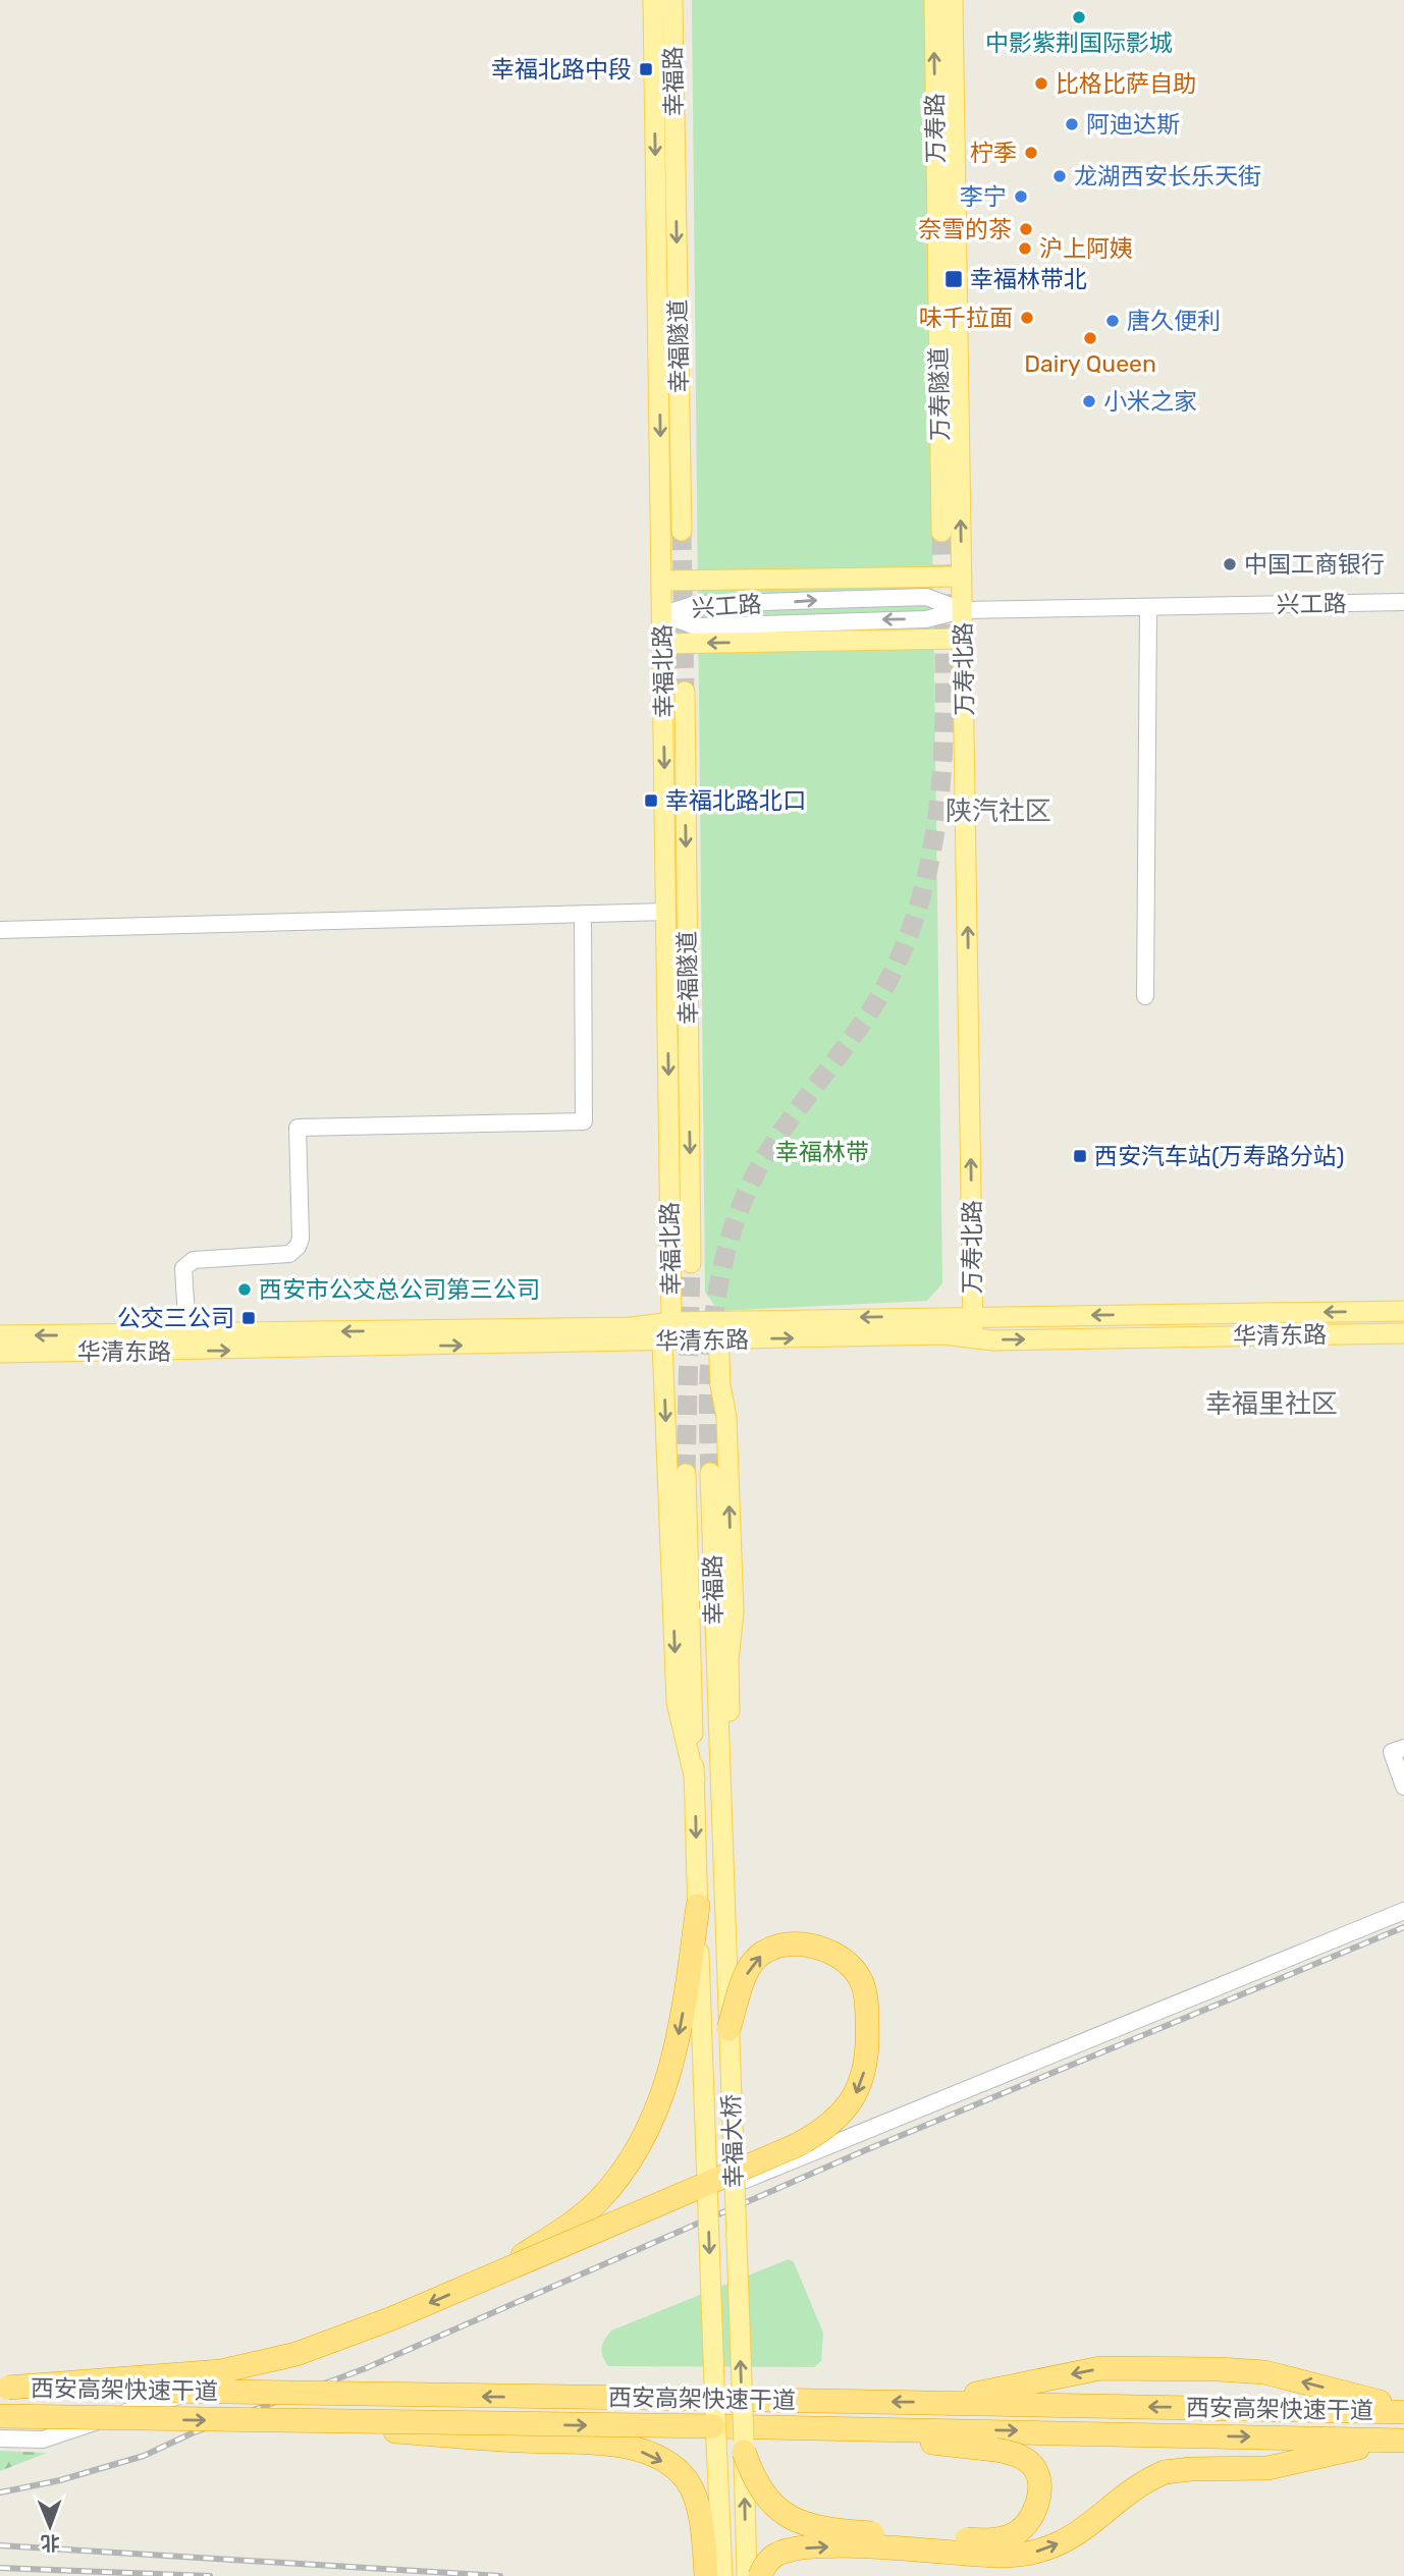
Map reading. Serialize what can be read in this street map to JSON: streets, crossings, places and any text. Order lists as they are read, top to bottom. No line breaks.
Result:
{"streets":{"highway":["西安高架快速干道"],"main road":["幸福路","万寿路","幸福隧道","万寿隧道","万寿北路","幸福北路","华清东路","幸福大桥"],"street":["兴工路"]},"crossings":[["幸福路","幸福隧道"],["幸福路","幸福大桥"],["万寿路","万寿隧道"],["兴工路","万寿北路"],["兴工路","幸福北路"],["万寿北路","华清东路"],["幸福北路","华清东路"]],"one_way":["万寿路","幸福隧道","万寿北路","幸福北路"],"districts":["陕汽社区","幸福里社区"],"parks":["幸福林带"],"places":{"other":["中影紫荆国际影城","比格比萨自助","阿迪达斯","柠季","龙湖西安长乐天街","李宁","奈雪的茶","沪上阿姨","味千拉面","唐久便利","Dairy Queen","小米之家","中国工商银行","西安市公交总公司第三公司"],"transit":["幸福北路中段","幸福林带北","幸福北路北口","西安汽车站(万寿路分站)","公交三公司"]},"north":"bottom"}
